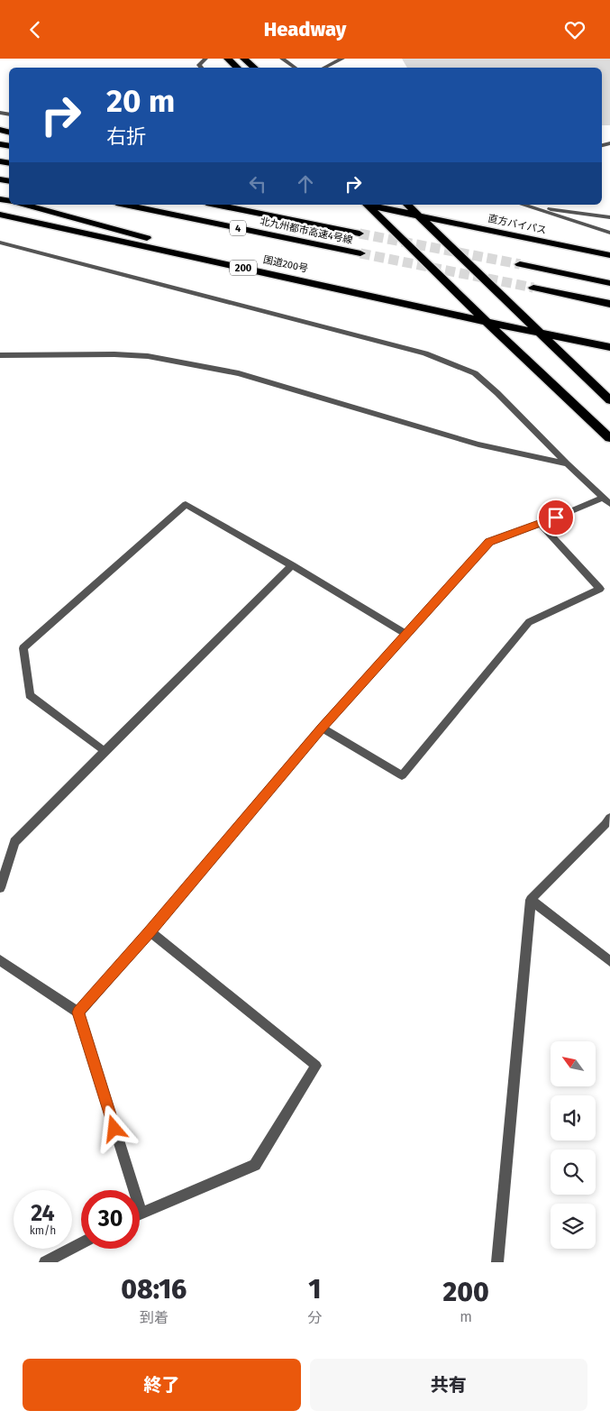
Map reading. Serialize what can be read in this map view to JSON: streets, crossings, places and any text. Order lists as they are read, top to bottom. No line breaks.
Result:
{"streets":{"highway":["直方バイパス","4","北九州都市高速4号線","国道200号","200"]},"crossings":[["国道200号","200"]],"north":"top left","page":{"header":"Headway","turn":["20 m","右折"],"speed":"24 km/h","limit":"30","eta":["08:16","到着","1","分","200","m"],"buttons":["終了","共有"]}}
